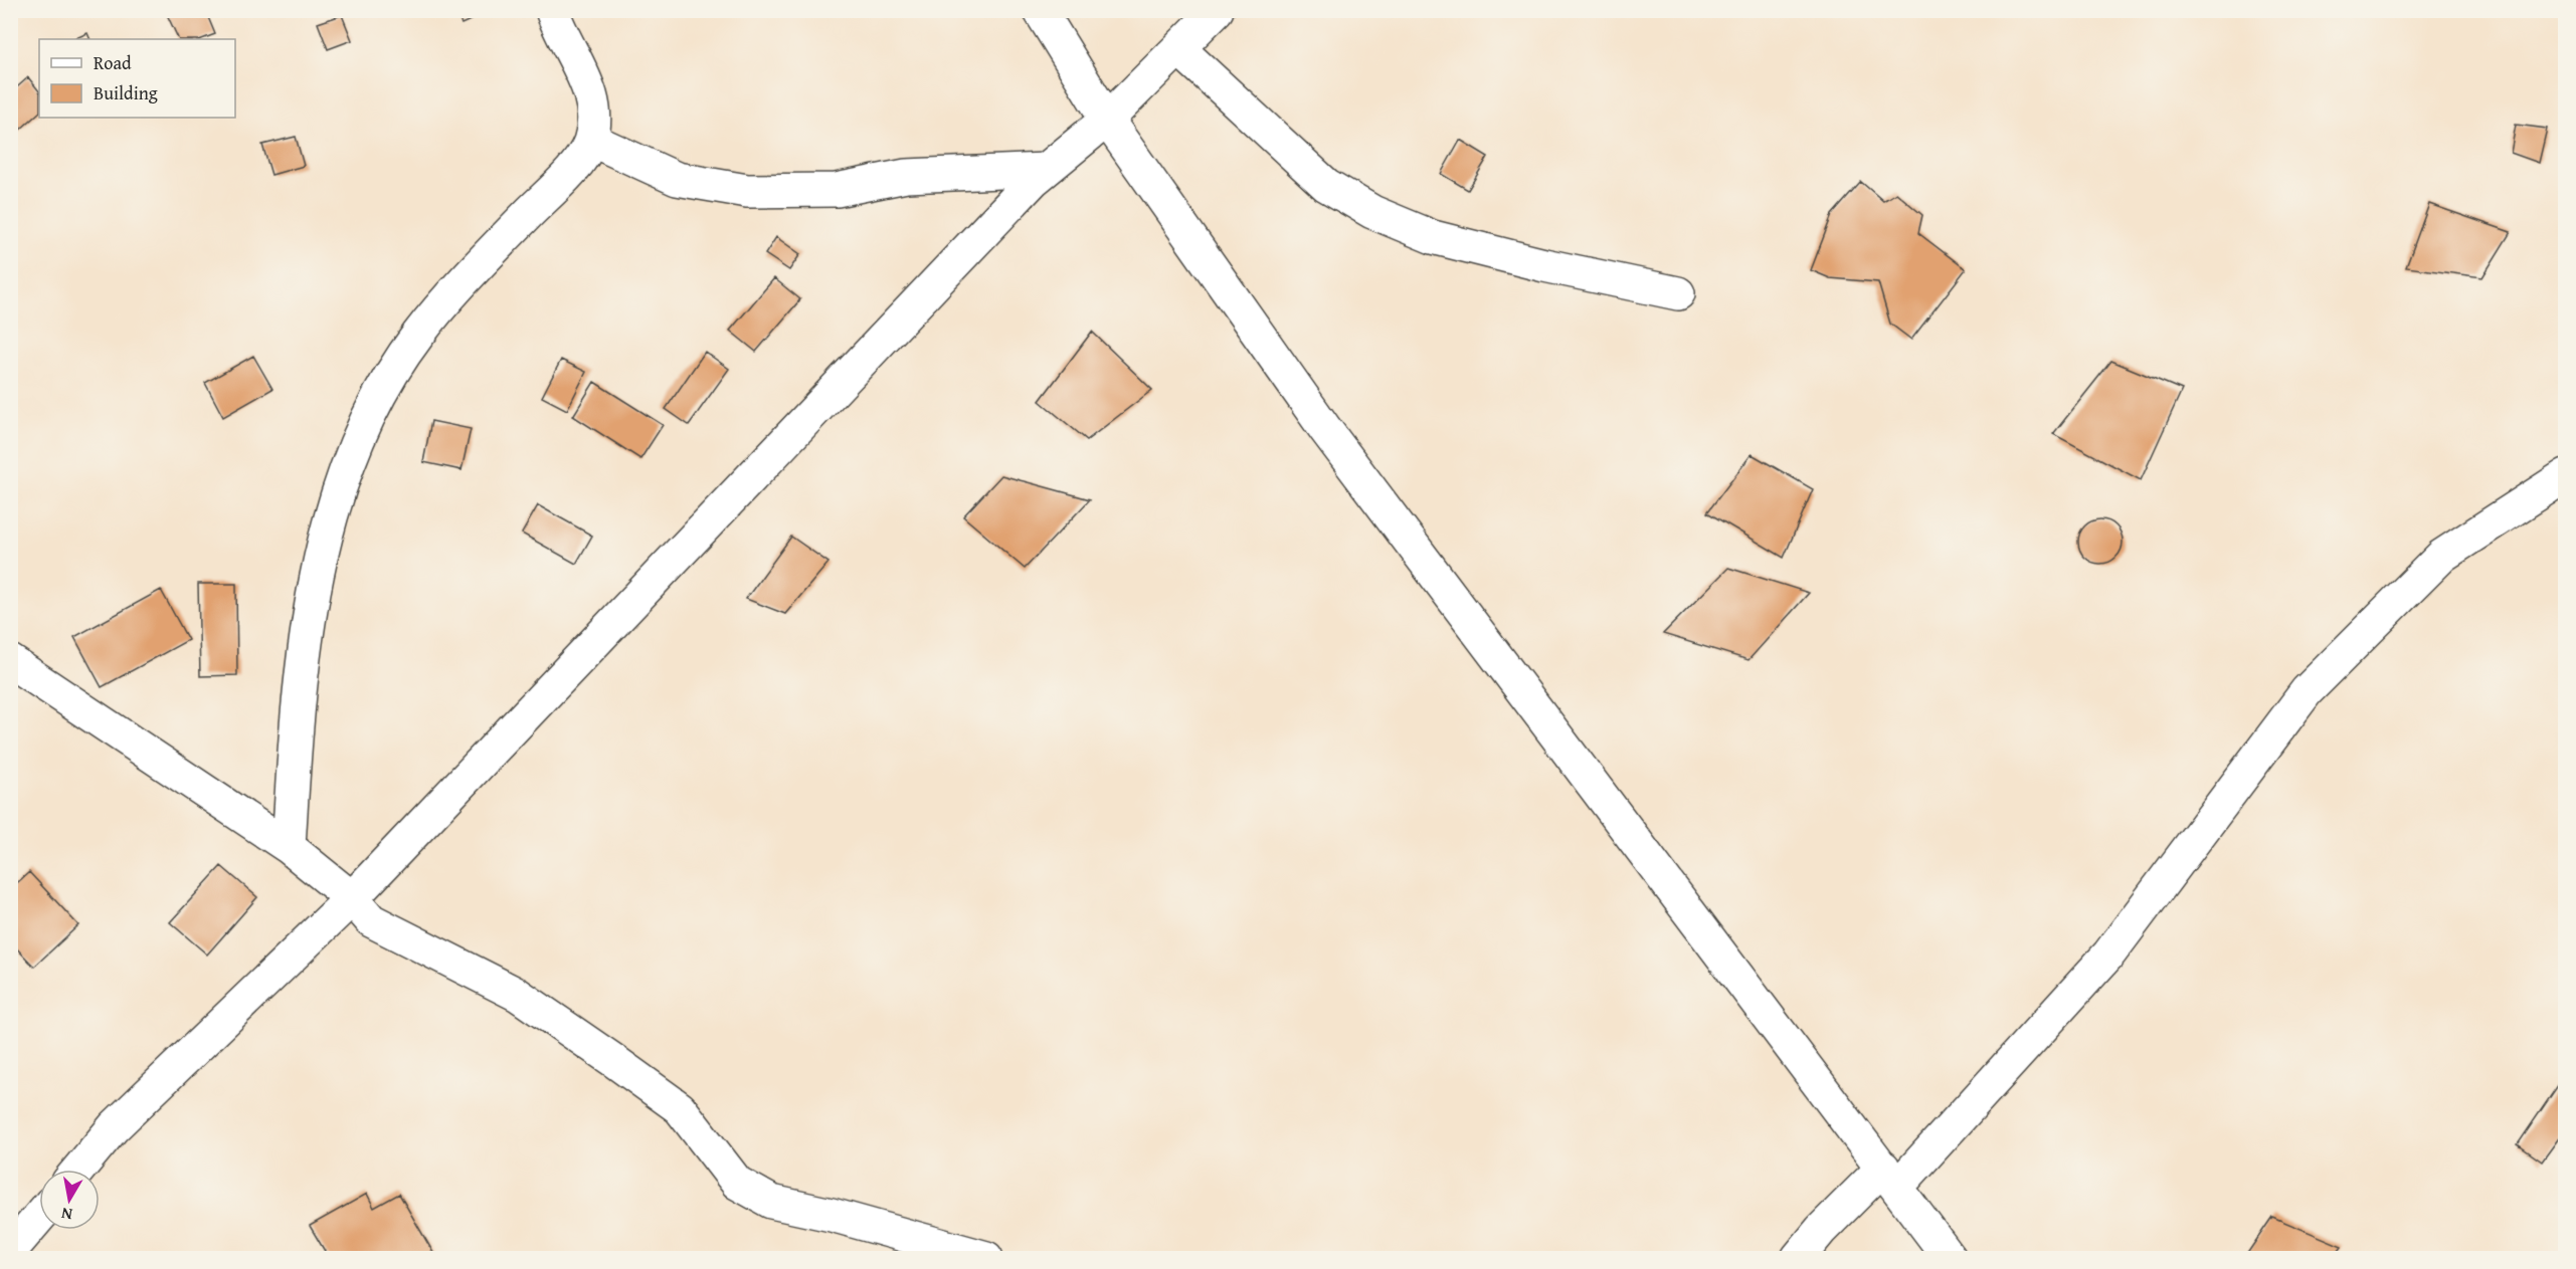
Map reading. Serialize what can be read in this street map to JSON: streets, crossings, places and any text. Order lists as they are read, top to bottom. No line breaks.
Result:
{"legend":["Road","Building"],"north":"bottom"}
